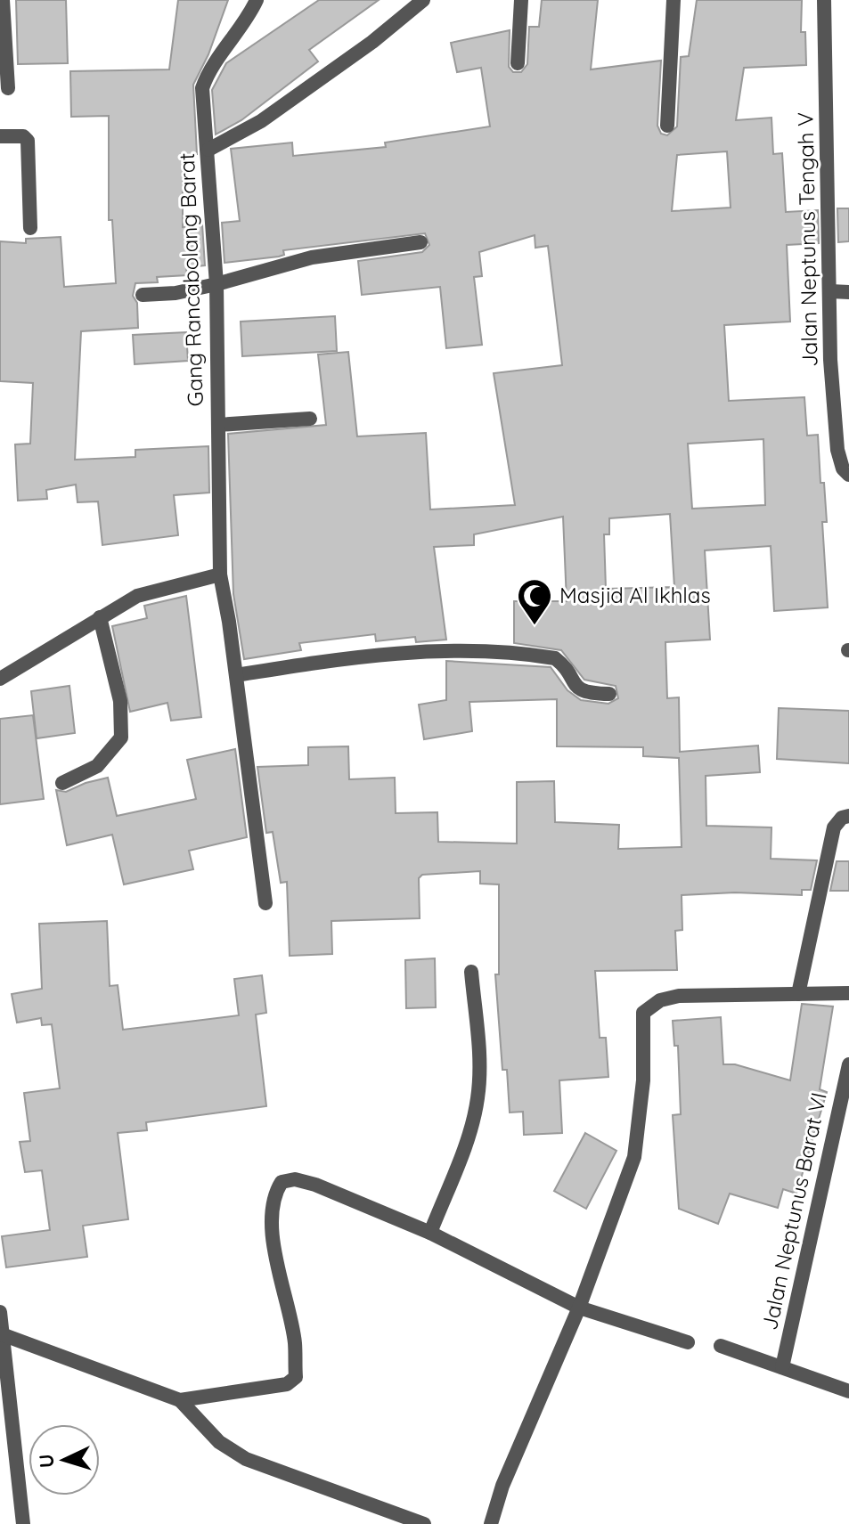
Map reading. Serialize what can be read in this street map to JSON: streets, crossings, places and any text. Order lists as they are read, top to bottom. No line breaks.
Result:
{"streets":{"street":["Jalan Neptunus Tengah V","Gang Rancabolang Barat","Jalan Neptunus Barat VI"]},"places":{"mosque":["Masjid Al Ikhlas"]},"north":"left"}
